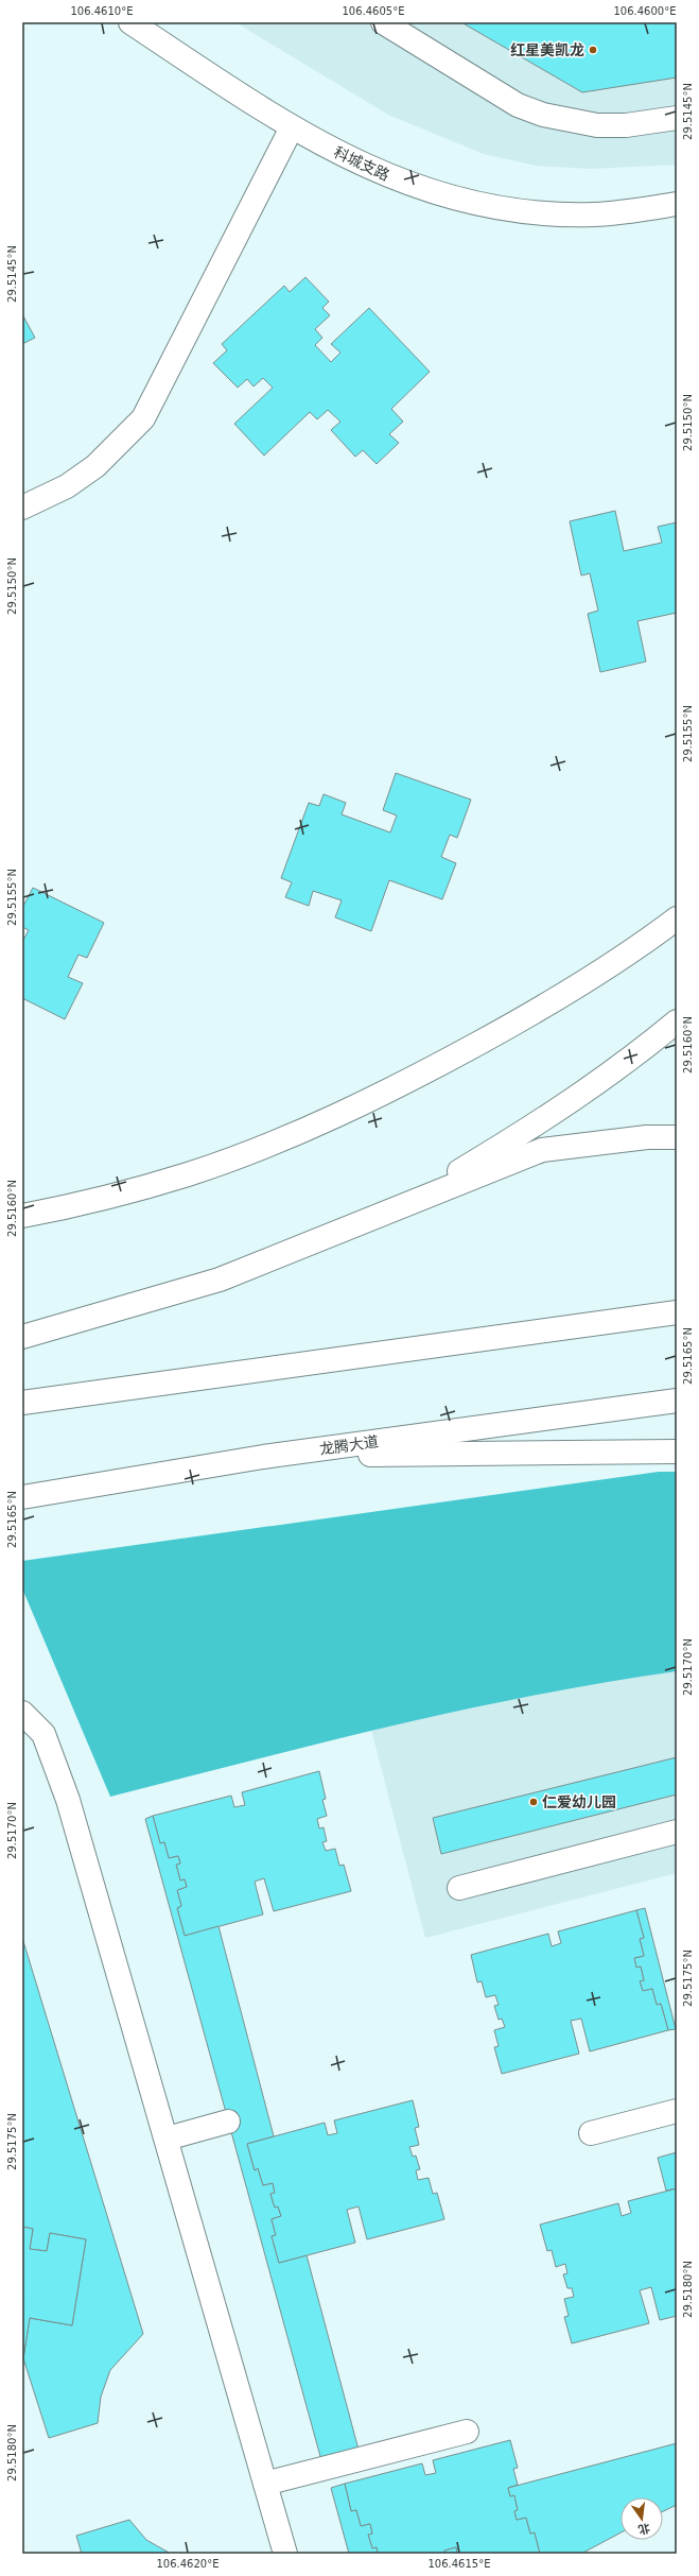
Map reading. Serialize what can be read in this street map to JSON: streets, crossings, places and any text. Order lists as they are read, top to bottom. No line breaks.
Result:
{"streets":{"main road":["科城支路","龙腾大道"]},"places":["红星美凯龙","仁爱幼儿园"],"north":"bottom","coordinates":["106.4610°E","106.4605°E","106.4600°E","29.5145°N","29.5150°N","29.5155°N","29.5160°N","29.5165°N","29.5170°N","29.5175°N","29.5180°N","106.4620°E","106.4615°E"]}
